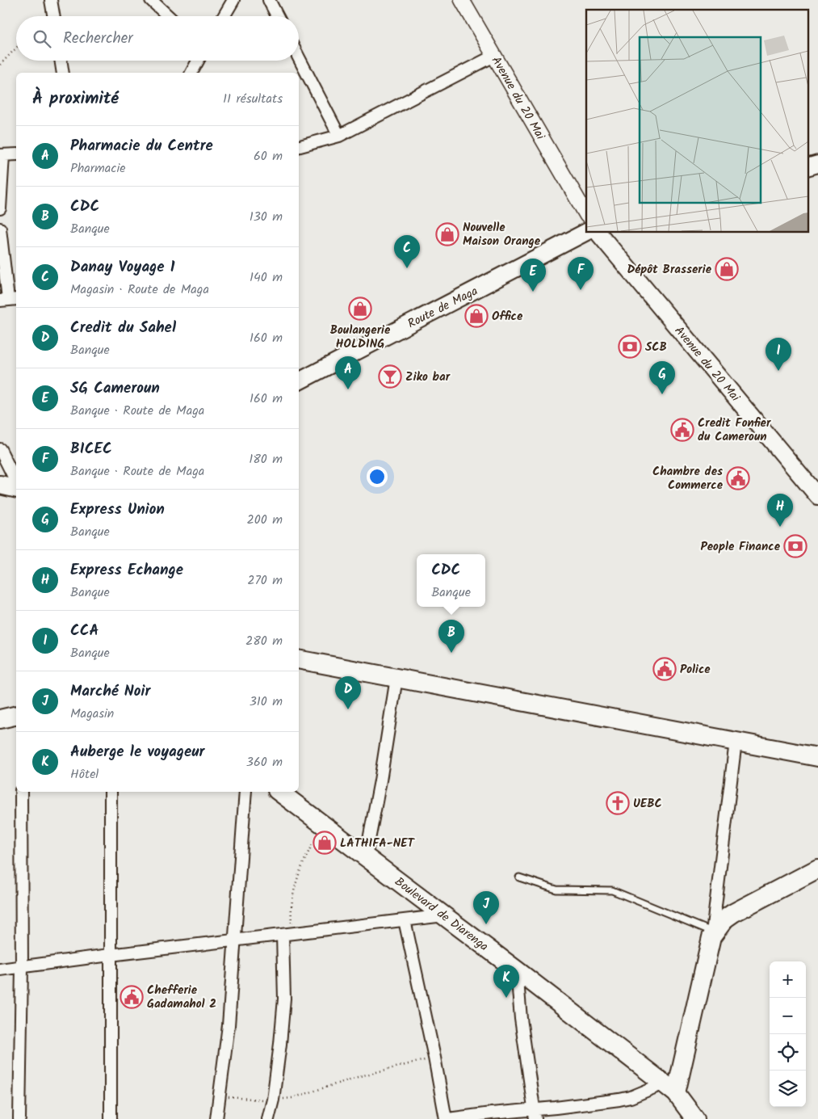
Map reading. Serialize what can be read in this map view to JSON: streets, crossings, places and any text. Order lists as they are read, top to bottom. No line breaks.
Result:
{"streets":{"main road":["Avenue du 20 Mai","Route de Maga","Boulevard de Diarenga"]},"places":{"shop":["Nouvelle Maison Orange","Dépôt Brasserie","Boulangerie HOLDING","Office","LATHIFA-NET"],"bank":["SCB","People Finance"],"bar":["Ziko bar"],"public building":["Credit Fonfier du Cameroun","Chambre des Commerce","Police","Chefferie Gadamahol 2"],"church":["UEBC"]},"page":{"search":"Rechercher","heading":["À proximité","11 résultats"],"list":[{"mark":"A","name":"Pharmacie du Centre","note":"Pharmacie","value":"60 m"},{"mark":"B","name":"CDC","note":"Banque","value":"130 m"},{"mark":"C","name":"Danay Voyage 1","note":"Magasin · Route de Maga","value":"140 m"},{"mark":"D","name":"Credit du Sahel","note":"Banque","value":"160 m"},{"mark":"E","name":"SG Cameroun","note":"Banque · Route de Maga","value":"160 m"},{"mark":"F","name":"BICEC","note":"Banque · Route de Maga","value":"180 m"},{"mark":"G","name":"Express Union","note":"Banque","value":"200 m"},{"mark":"H","name":"Express Echange","note":"Banque","value":"270 m"},{"mark":"I","name":"CCA","note":"Banque","value":"280 m"},{"mark":"J","name":"Marché Noir","note":"Magasin","value":"310 m"},{"mark":"K","name":"Auberge le voyageur","note":"Hôtel","value":"360 m"}],"pins":["C","F","E","I","A","G","H","B","D","J","K"],"popup":["CDC","Banque"],"map_buttons":["+","−"]}}
